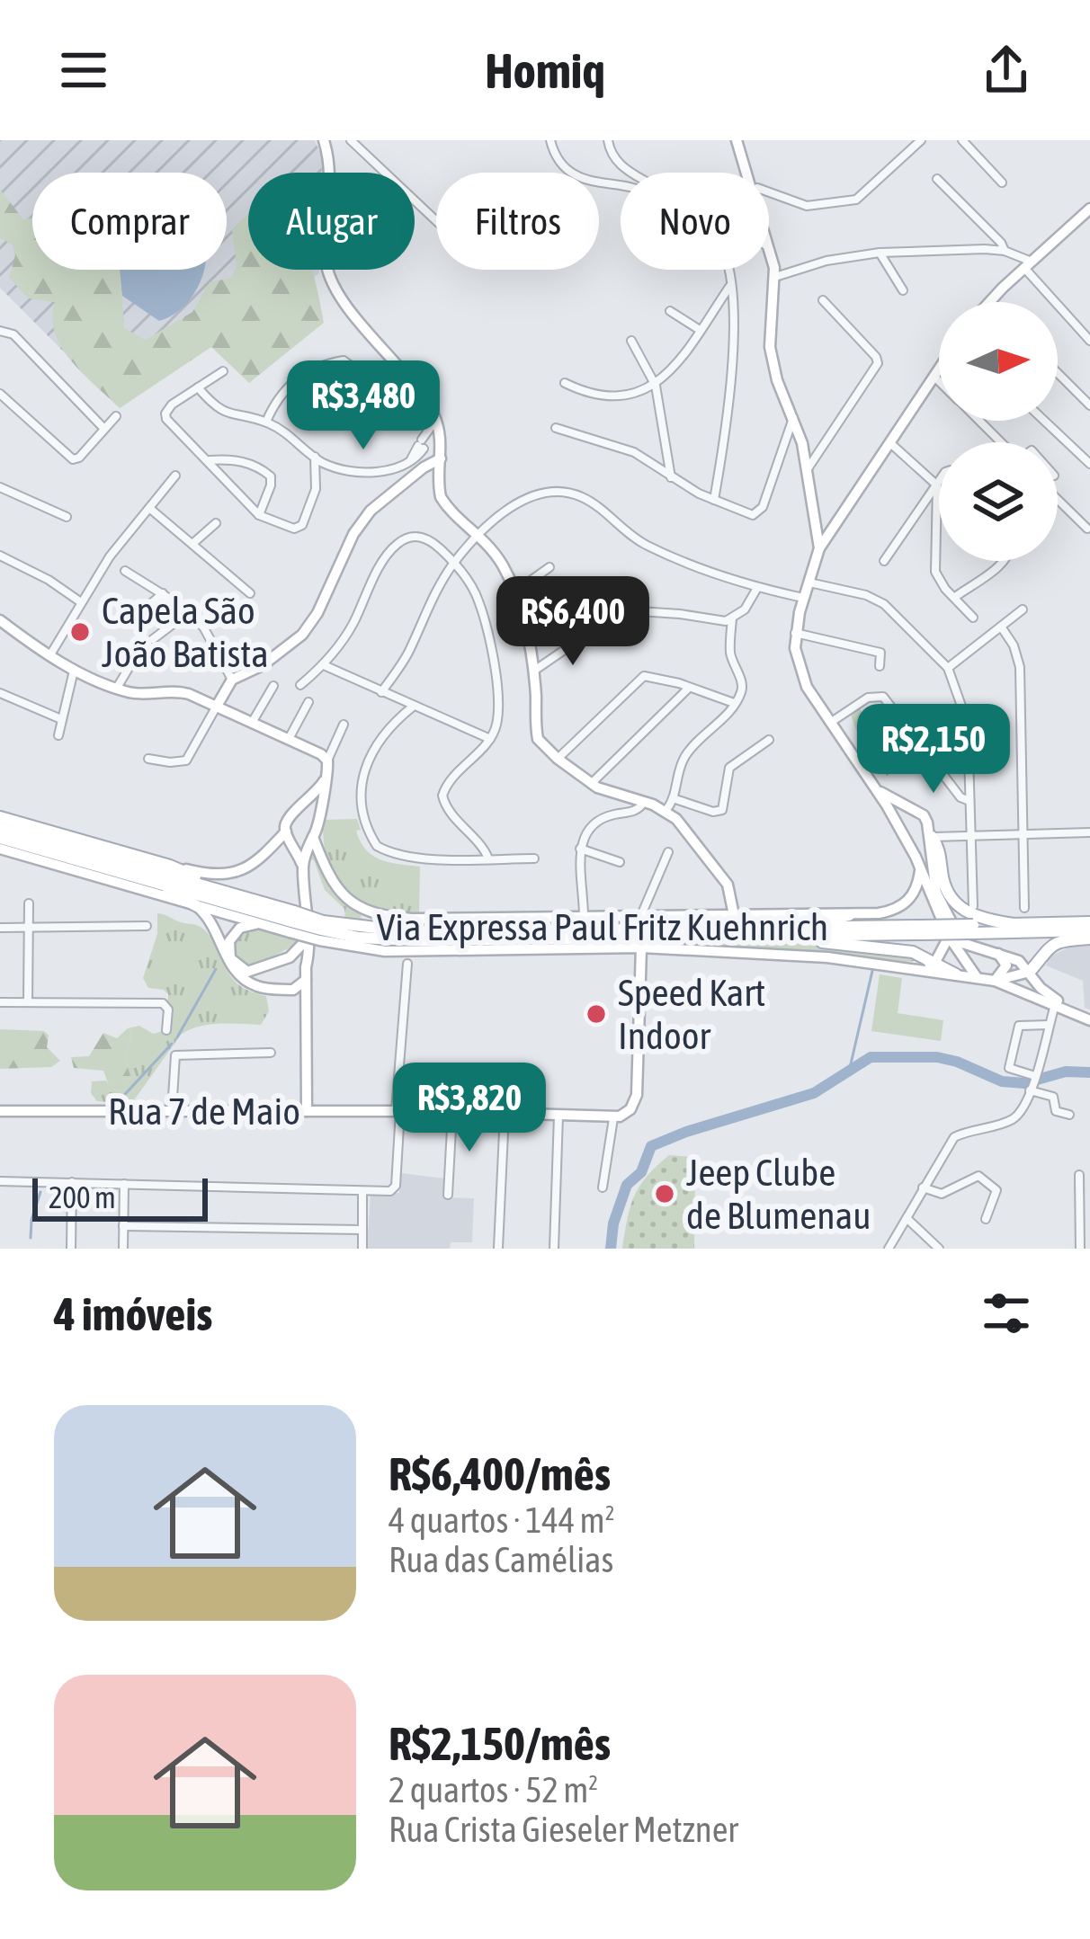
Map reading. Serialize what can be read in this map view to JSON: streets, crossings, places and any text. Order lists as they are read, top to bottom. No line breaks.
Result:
{"streets":{"main road":["Via Expressa Paul Fritz Kuehnrich"],"street":["Rua 7 de Maio"]},"places":["Capela São João Batista","Speed Kart Indoor","Jeep Clube de Blumenau"],"scale_bar":"200 m","north":"right","page":{"header":"Homiq","chip":["Comprar","Alugar","Filtros","Novo"],"price":["R$3,480","R$6,400","R$2,150","R$3,820"],"scale":"200 m","heading":"4 imóveis","list":[{"name":"R$6,400/mês","note":"4 quartos · 144 m² · Rua das Camélias"},{"name":"R$2,150/mês","note":"2 quartos · 52 m² · Rua Crista Gieseler Metzner"}]}}
